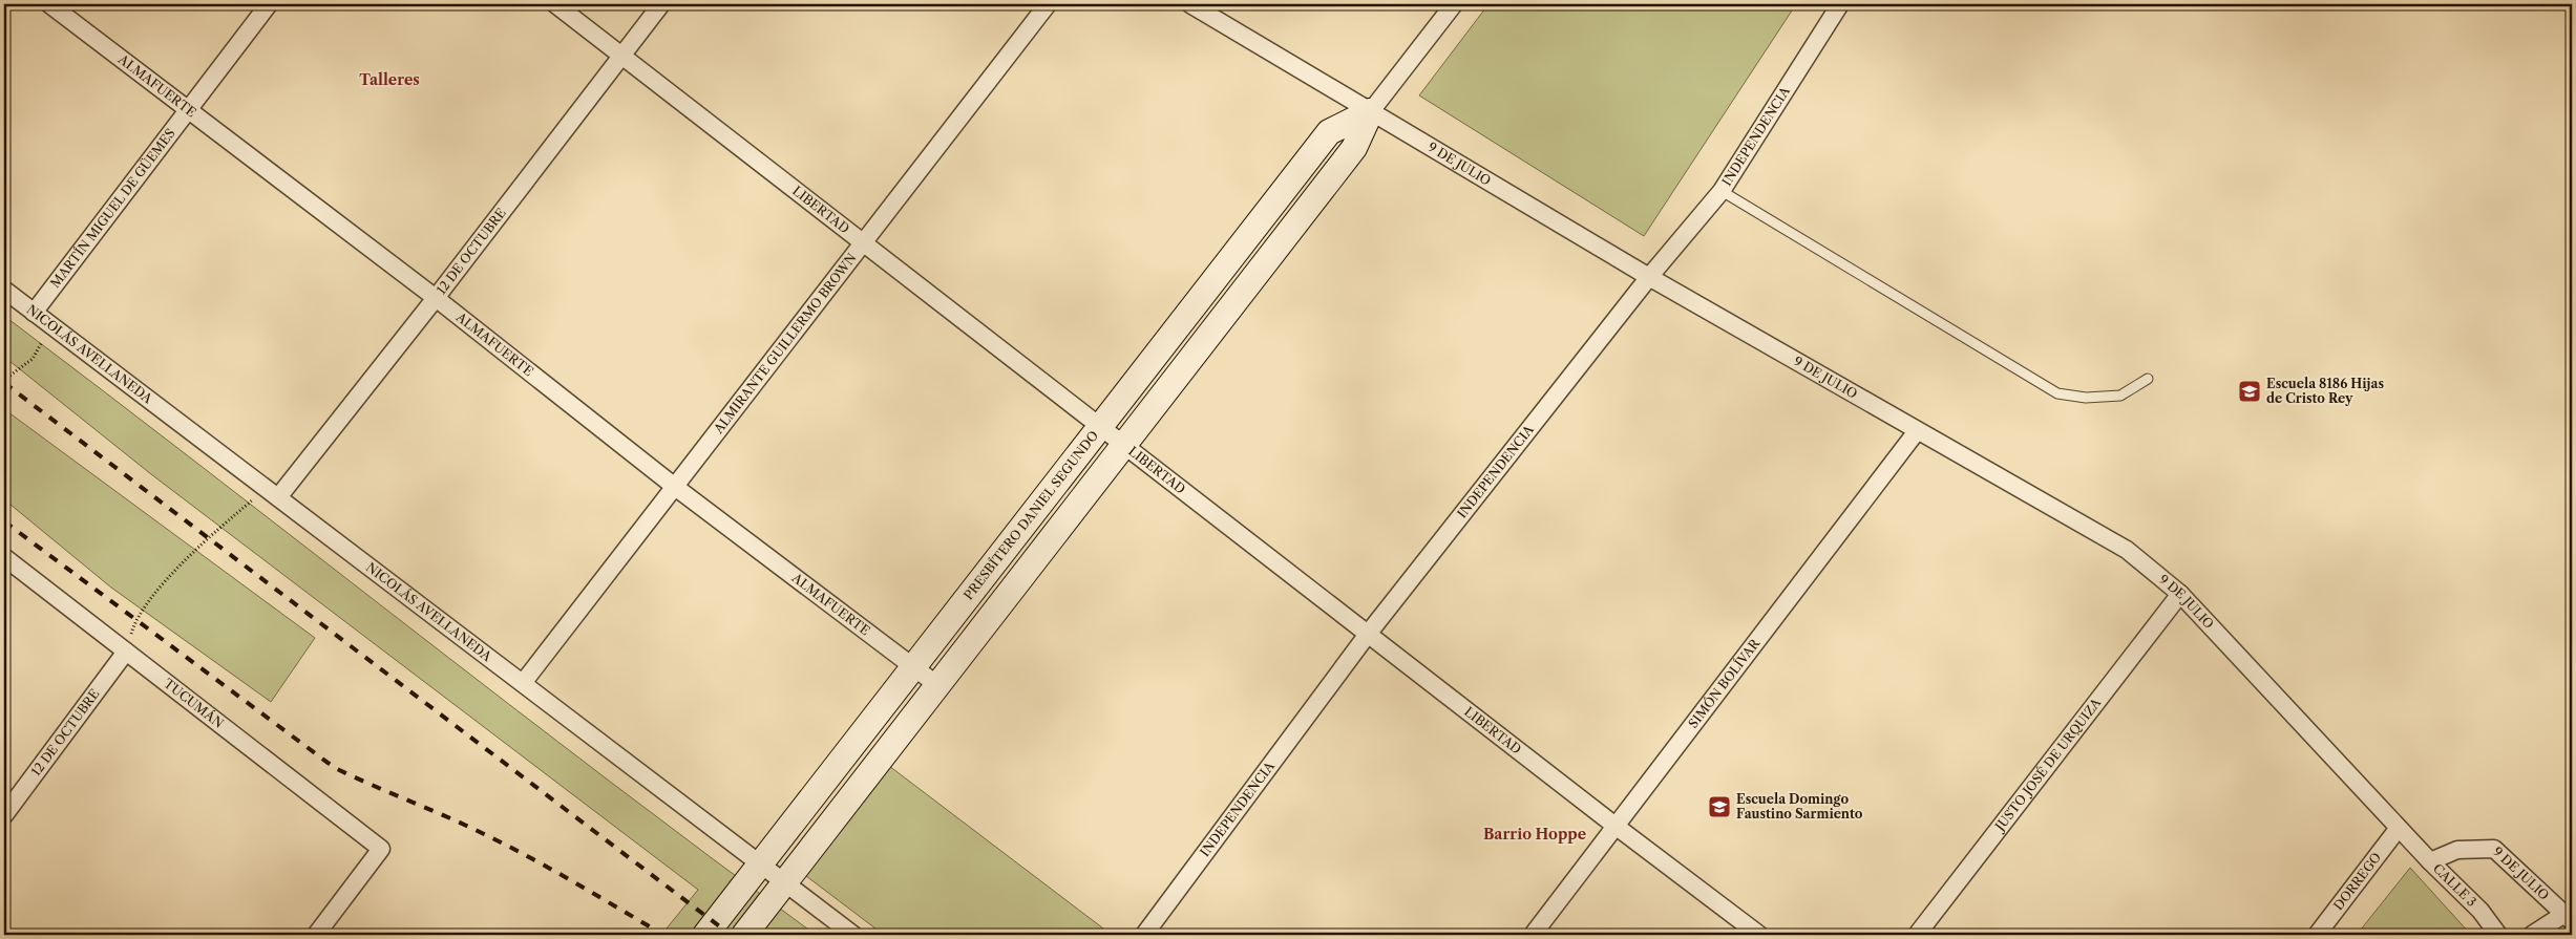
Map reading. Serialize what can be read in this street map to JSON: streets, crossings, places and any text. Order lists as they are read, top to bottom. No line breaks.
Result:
{"streets":{"main road":["PRESBÍTERO DANIEL SEGUNDO"],"street":["ALMAFUERTE","INDEPENDENCIA","9 DE JULIO","MARTÍN MIGUEL DE GÜEMES","LIBERTAD","12 DE OCTUBRE","ALMIRANTE GUILLERMO BROWN","NICOLÁS AVELLANEDA","SIMÓN BOLÍVAR","TUCUMÁN","JUSTO JOSÉ DE URQUIZA","DORREGO","CALLE 3"]},"crossings":[["ALMAFUERTE","MARTÍN MIGUEL DE GÜEMES"],["ALMAFUERTE","12 DE OCTUBRE"],["ALMAFUERTE","ALMIRANTE GUILLERMO BROWN"],["ALMAFUERTE","PRESBÍTERO DANIEL SEGUNDO"],["INDEPENDENCIA","9 DE JULIO"],["INDEPENDENCIA","LIBERTAD"],["9 DE JULIO","PRESBÍTERO DANIEL SEGUNDO"],["9 DE JULIO","SIMÓN BOLÍVAR"],["9 DE JULIO","JUSTO JOSÉ DE URQUIZA"],["9 DE JULIO","DORREGO"],["9 DE JULIO","CALLE 3"],["MARTÍN MIGUEL DE GÜEMES","NICOLÁS AVELLANEDA"],["LIBERTAD","12 DE OCTUBRE"],["LIBERTAD","ALMIRANTE GUILLERMO BROWN"],["LIBERTAD","PRESBÍTERO DANIEL SEGUNDO"],["LIBERTAD","SIMÓN BOLÍVAR"],["12 DE OCTUBRE","NICOLÁS AVELLANEDA"],["12 DE OCTUBRE","TUCUMÁN"],["ALMIRANTE GUILLERMO BROWN","NICOLÁS AVELLANEDA"],["NICOLÁS AVELLANEDA","PRESBÍTERO DANIEL SEGUNDO"]],"districts":["Talleres","Barrio Hoppe"],"places":{"school or university":["Escuela 8186 Hijas de Cristo Rey","Escuela Domingo Faustino Sarmiento"]}}
